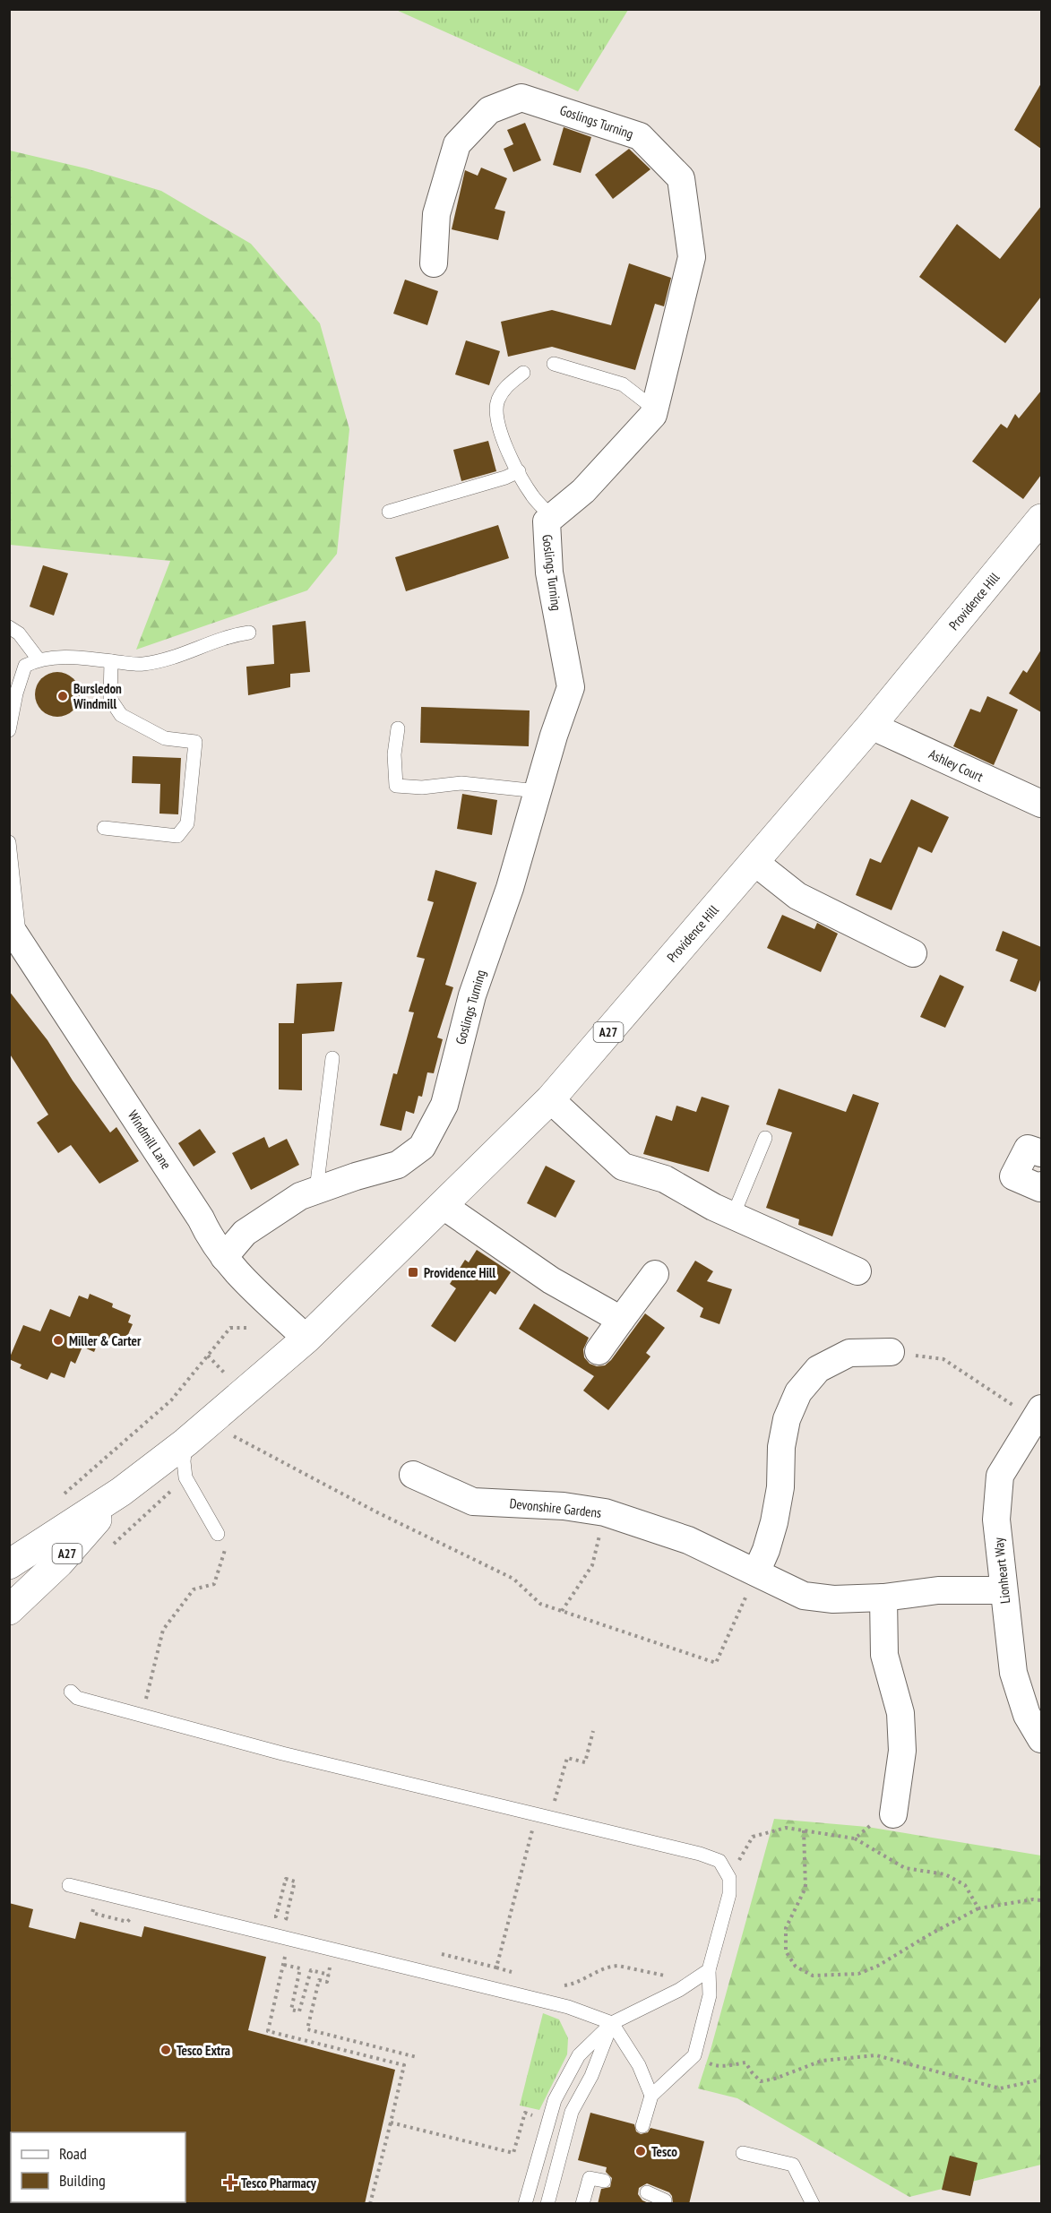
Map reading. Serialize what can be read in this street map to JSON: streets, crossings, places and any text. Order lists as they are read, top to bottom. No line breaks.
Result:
{"streets":{"main road":["Providence Hill","A27"],"street":["Goslings Turning","Ashley Court","Windmill Lane","Devonshire Gardens","Lionheart Way"]},"crossings":[["Goslings Turning","Windmill Lane"],["Providence Hill","Ashley Court"],["Providence Hill","Windmill Lane"],["Devonshire Gardens","Lionheart Way"]],"places":{"other":["Bursledon Windmill","Miller & Carter","Tesco Extra","Tesco"],"transit":["Providence Hill"],"health":["Tesco Pharmacy"]},"legend":["Road","Building"]}
